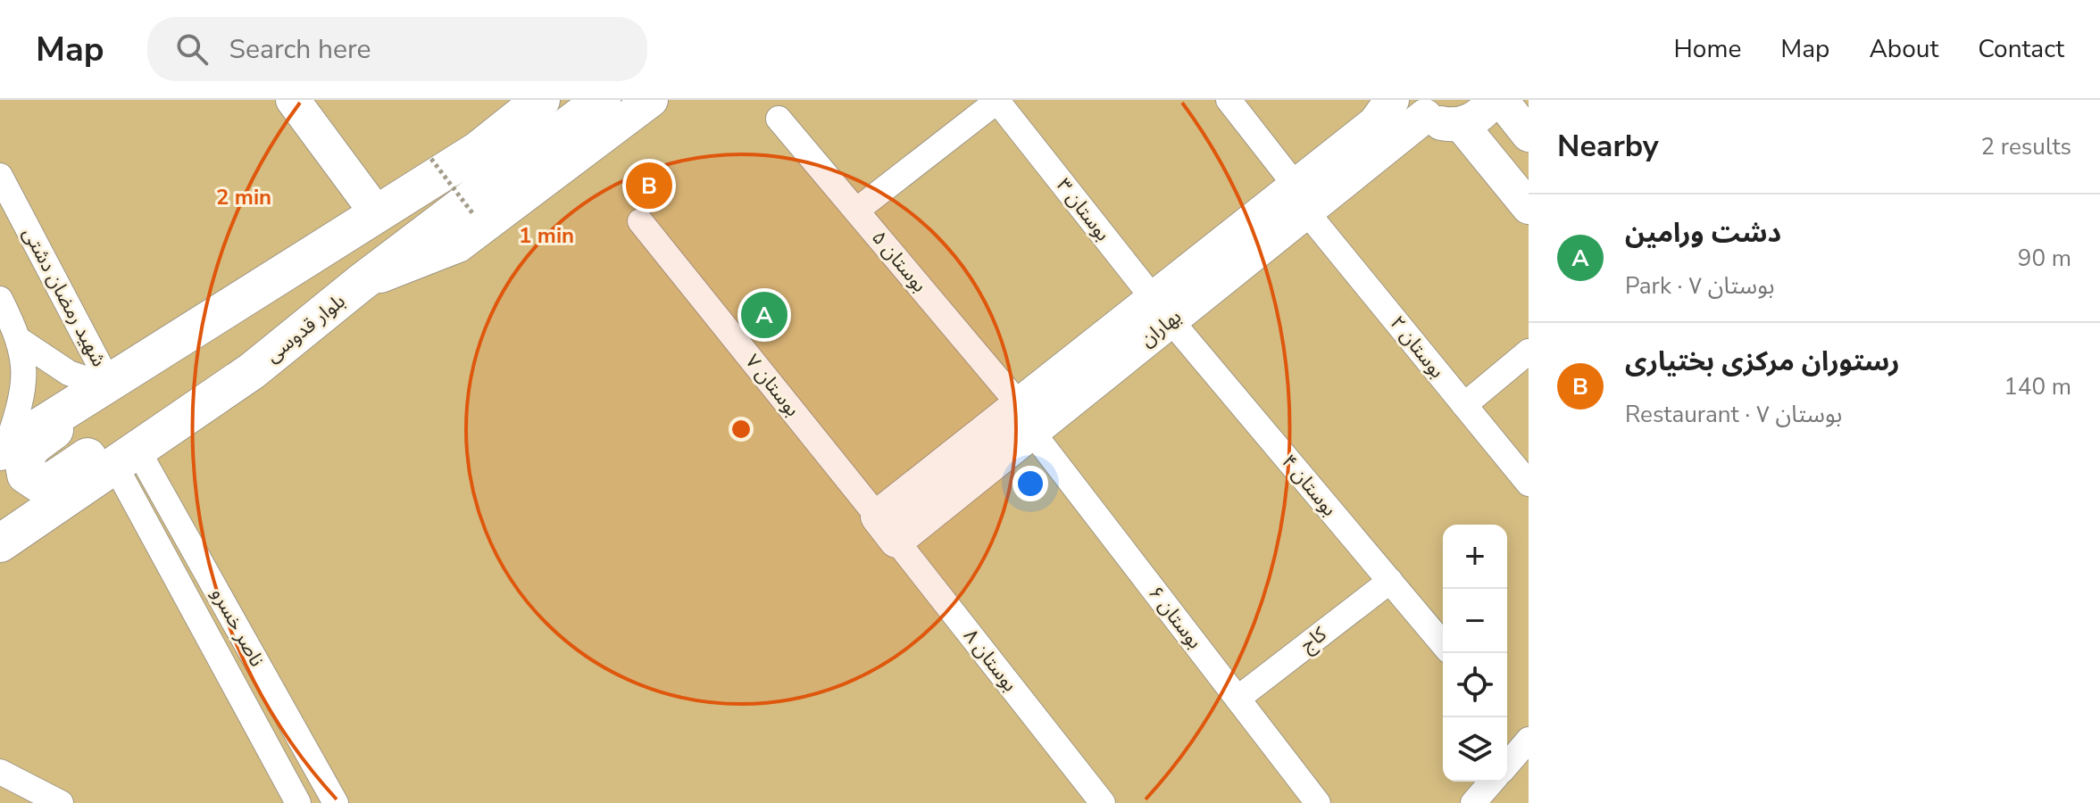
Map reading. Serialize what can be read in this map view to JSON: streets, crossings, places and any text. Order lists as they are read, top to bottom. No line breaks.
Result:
{"streets":{"main road":["بلوار قدوسی"],"street":["بوستان ۳","بوستان ۵","شهید رمضان دشتی","بهاران","بوستان ۲","بوستان ۷","بوستان ۴","بوستان ۶","ناصر خسرو","کاج","بوستان ۸"]},"crossings":[["بوستان ۳","بهاران"],["بوستان ۳","بوستان ۴"],["بوستان ۵","بهاران"],["بوستان ۵","بوستان ۶"],["بلوار قدوسی","ناصر خسرو"],["بهاران","بوستان ۲"],["بهاران","بوستان ۷"],["بهاران","بوستان ۴"],["بهاران","بوستان ۶"],["بهاران","بوستان ۸"],["بوستان ۷","بوستان ۸"],["بوستان ۴","کاج"],["بوستان ۶","کاج"]],"page":{"header":"Map","search":"Search here","nav":["Home","Map","About","Contact"],"heading":["Nearby","2 results"],"pins":["B","A"],"list":[{"mark":"A","name":"دشت ورامین","note":"Park · بوستان ۷","value":"90 m"},{"mark":"B","name":"رستوران مرکزی بختیاری","note":"Restaurant · بوستان ۷","value":"140 m"}],"map_buttons":["+","−"]},"rings":["2 min","1 min"]}
